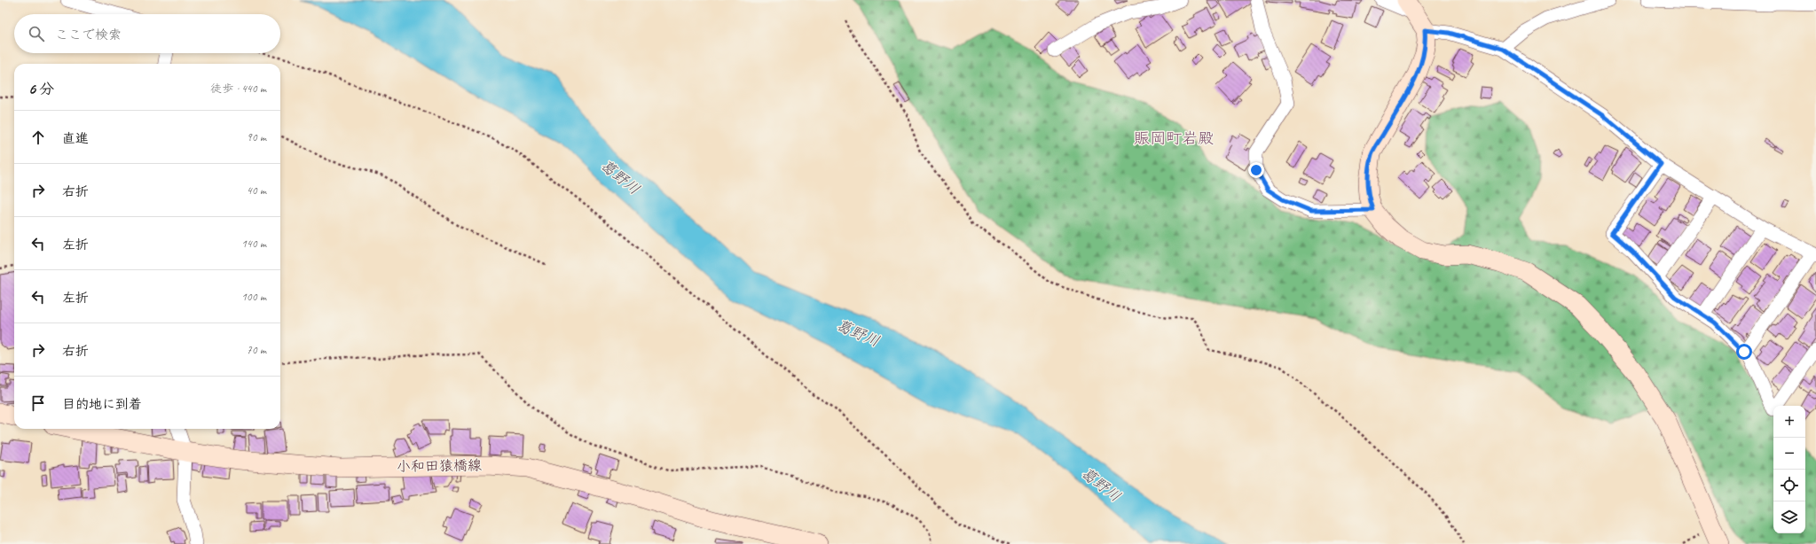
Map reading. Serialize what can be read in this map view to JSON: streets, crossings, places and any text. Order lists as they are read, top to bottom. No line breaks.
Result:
{"streets":{"main road":["小和田猿橋線"]},"districts":["賑岡町岩殿"],"water":["葛野川"],"page":{"search":"ここで検索","heading":["6 分","徒歩 · 440 m"],"list":[["直進","90 m"],["右折","40 m"],["左折","140 m"],["左折","100 m"],["右折","70 m"],"目的地に到着"],"map_buttons":["+","−"]}}
